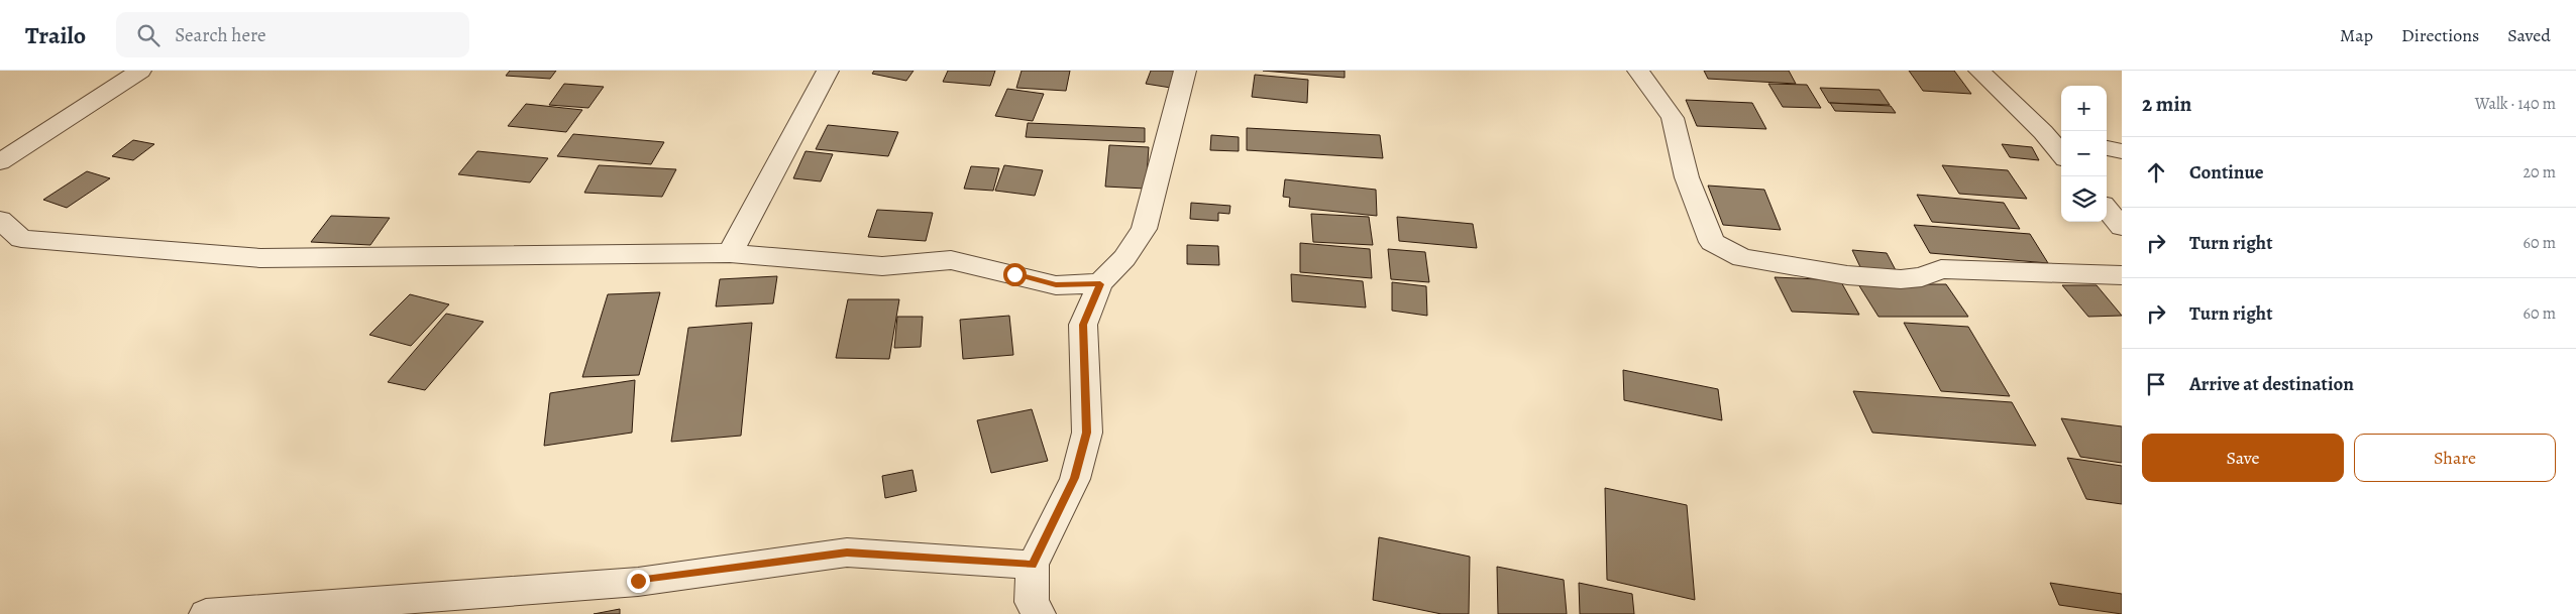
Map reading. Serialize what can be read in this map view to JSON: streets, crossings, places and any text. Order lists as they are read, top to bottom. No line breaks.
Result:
{"page":{"header":"Trailo","search":"Search here","nav":["Map","Directions","Saved"],"heading":["2 min","Walk · 140 m"],"map_buttons":["+","−"],"list":[["Continue","20 m"],["Turn right","60 m"],["Turn right","60 m"],"Arrive at destination"],"buttons":["Save","Share"]}}
